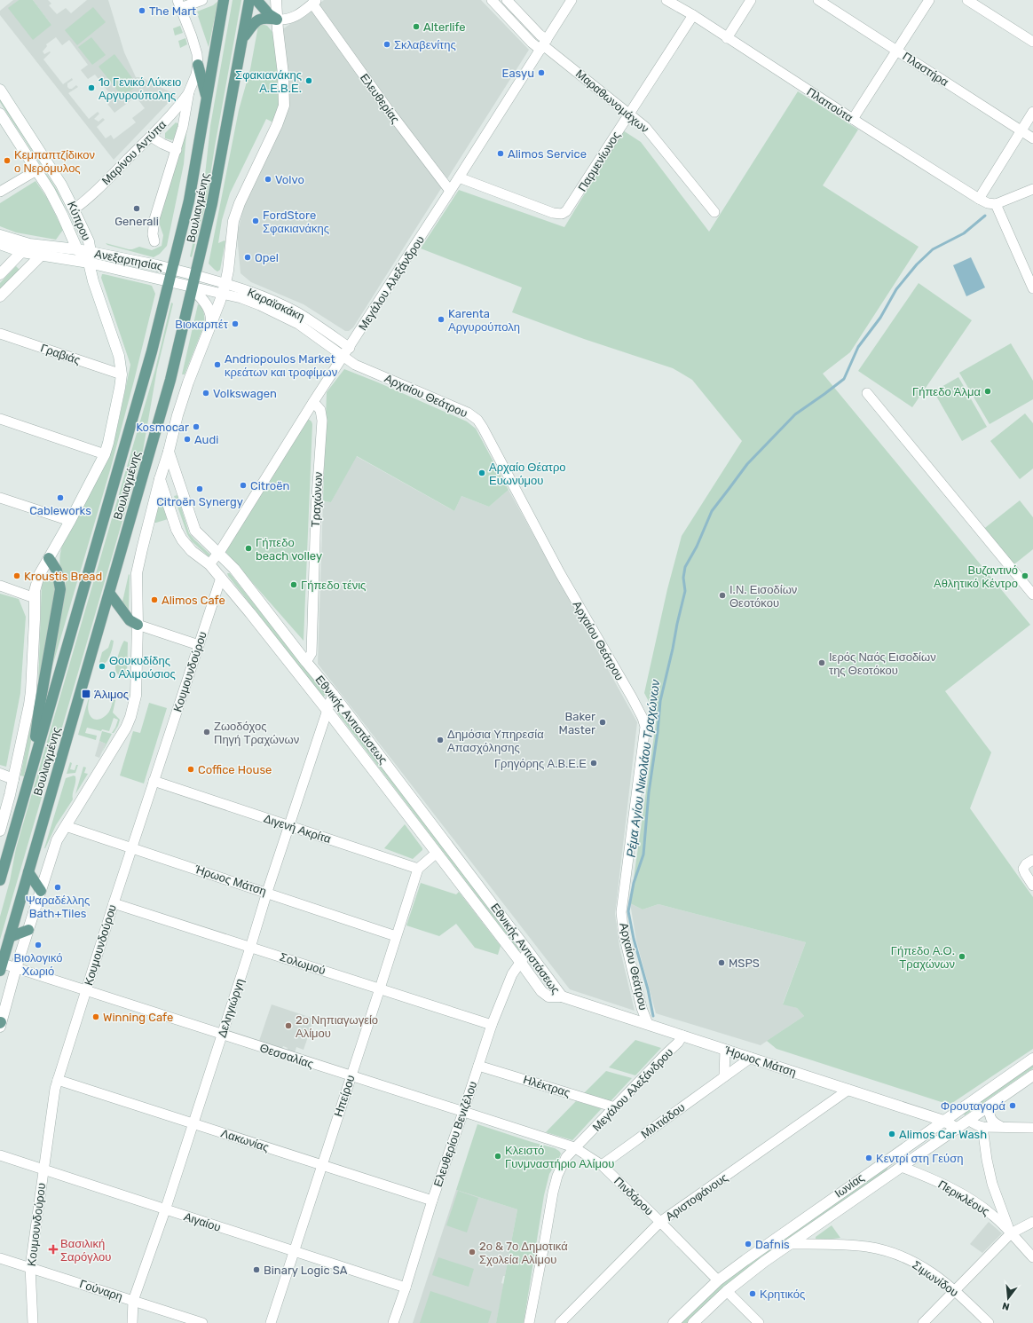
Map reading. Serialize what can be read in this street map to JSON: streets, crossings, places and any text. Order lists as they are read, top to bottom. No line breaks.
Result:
{"streets":{"main road":["Βουλιαγμένης"],"street":["Πλαστήρα","Ελευθερίας","Μαραθωνομάχων","Πλαπούτα","Μαρίνου Αντύπα","Παρμενίωνος","Κύπρου","Ανεξαρτησίας","Μεγάλου Αλεξάνδρου","Καραϊσκάκη","Γραβιάς","Αρχαίου Θεάτρου","Τραχώνων","Κουμουνδούρου","Εθνικής Αντιστάσεως","Διγενή Ακρίτα","Ήρωος Μάτση","Σολωμού","Δεληγιώργη","Θεσσαλίας","Ηλέκτρας","Ηπείρου","Μιλτιάδου","Ελευθερίου Βενιζέλου","Λακωνίας","Ιωνίας","Πινδάρου","Αριστοφάνους","Περικλέους","Αιγαίου","Σιμωνίδου","Γούναρη"]},"crossings":[["Ελευθερίας","Μεγάλου Αλεξάνδρου"],["Μαραθωνομάχων","Παρμενίωνος"],["Μαραθωνομάχων","Μεγάλου Αλεξάνδρου"],["Πλαπούτα","Παρμενίωνος"],["Μαρίνου Αντύπα","Κύπρου"],["Παρμενίωνος","Μεγάλου Αλεξάνδρου"],["Βουλιαγμένης","Ανεξαρτησίας"],["Βουλιαγμένης","Καραϊσκάκη"],["Βουλιαγμένης","Θεσσαλίας"],["Κύπρου","Ανεξαρτησίας"],["Κύπρου","Γραβιάς"],["Ανεξαρτησίας","Καραϊσκάκη"],["Μεγάλου Αλεξάνδρου","Καραϊσκάκη"],["Μεγάλου Αλεξάνδρου","Αρχαίου Θεάτρου"],["Μεγάλου Αλεξάνδρου","Τραχώνων"],["Μεγάλου Αλεξάνδρου","Εθνικής Αντιστάσεως"],["Μεγάλου Αλεξάνδρου","Ήρωος Μάτση"],["Μεγάλου Αλεξάνδρου","Θεσσαλίας"],["Μεγάλου Αλεξάνδρου","Ηλέκτρας"],["Μεγάλου Αλεξάνδρου","Πινδάρου"],["Καραϊσκάκη","Αρχαίου Θεάτρου"],["Αρχαίου Θεάτρου","Ήρωος Μάτση"],["Τραχώνων","Εθνικής Αντιστάσεως"],["Κουμουνδούρου","Εθνικής Αντιστάσεως"],["Κουμουνδούρου","Διγενή Ακρίτα"],["Κουμουνδούρου","Ήρωος Μάτση"],["Κουμουνδούρου","Σολωμού"],["Κουμουνδούρου","Θεσσαλίας"],["Κουμουνδούρου","Λακωνίας"],["Κουμουνδούρου","Αιγαίου"],["Κουμουνδούρου","Γούναρη"],["Εθνικής Αντιστάσεως","Ήρωος Μάτση"],["Εθνικής Αντιστάσεως","Δεληγιώργη"],["Εθνικής Αντιστάσεως","Ελευθερίου Βενιζέλου"],["Διγενή Ακρίτα","Δεληγιώργη"],["Διγενή Ακρίτα","Ηπείρου"],["Ήρωος Μάτση","Δεληγιώργη"],["Ήρωος Μάτση","Ηπείρου"],["Ήρωος Μάτση","Μιλτιάδου"],["Ήρωος Μάτση","Ιωνίας"],["Ήρωος Μάτση","Αριστοφάνους"],["Σολωμού","Δεληγιώργη"],["Σολωμού","Ηπείρου"],["Σολωμού","Ελευθερίου Βενιζέλου"],["Δεληγιώργη","Θεσσαλίας"],["Δεληγιώργη","Λακωνίας"],["Δεληγιώργη","Αιγαίου"],["Δεληγιώργη","Γούναρη"],["Θεσσαλίας","Ηπείρου"],["Θεσσαλίας","Ελευθερίου Βενιζέλου"],["Θεσσαλίας","Πινδάρου"],["Ηλέκτρας","Ελευθερίου Βενιζέλου"],["Ηπείρου","Λακωνίας"],["Ηπείρου","Αιγαίου"],["Μιλτιάδου","Πινδάρου"],["Ελευθερίου Βενιζέλου","Λακωνίας"],["Ελευθερίου Βενιζέλου","Αιγαίου"],["Ιωνίας","Πινδάρου"],["Ιωνίας","Περικλέους"],["Ιωνίας","Σιμωνίδου"],["Πινδάρου","Αριστοφάνους"]],"water":["Ρέμα Αγίου Νικολάου Τραχώνων"],"places":{"other":["The Mart","Alterlife","Σκλαβενίτης","Easyu","Σφακιανάκης Α.Ε.Β.Ε.","1ο Γενικό Λύκειο Αργυρούπολης","Alimos Service","Κεμπαπτζίδικον ο Νερόμυλος","Volvo","Generali","FordStore Σφακιανάκης","Opel","Karenta Αργυρούπολη","Βιοκαρπέτ","Andriopoulos Market κρεάτων και τροφίμων","Γήπεδο Άλμα","Volkswagen","Kosmocar","Audi","Αρχαίο Θέατρο Ευωνύμου","Citroën","Citroën Synergy","Cableworks","Γήπεδο beach volley","Kroustis Bread","Βυζαντινό Αθλητικό Κέντρο","Γήπεδο τένις","Ι.Ν. Εισοδίων Θεοτόκου","Alimos Cafe","Ιερός Ναός Εισοδίων της Θεοτόκου","Θουκυδίδης ο Αλιμούσιος","Baker Master","Ζωοδόχος Πηγή Τραχώνων","Δημόσια Υπηρεσία Απασχόλησης","Γρηγόρης Α.Β.Ε.Ε","Coffice House","Ψαραδέλλης Bath+Tiles","Βιολογικό Χωριό","Γήπεδο Α.Ο. Τραχώνων","MSPS","Winning Cafe","2ο Νηπιαγωγείο Αλίμου","Φρουταγορά","Alimos Car Wash","Κλειστό Γυνμναστήριο Αλίμου","Κεντρί στη Γεύση","Dafnis","2ο & 7ο Δημοτικά Σχολεία Αλίμου","Binary Logic SA","Κρητικός"],"transit":["Άλιμος"],"health":["Βασιλική Σαρόγλου"]},"north":"bottom"}
